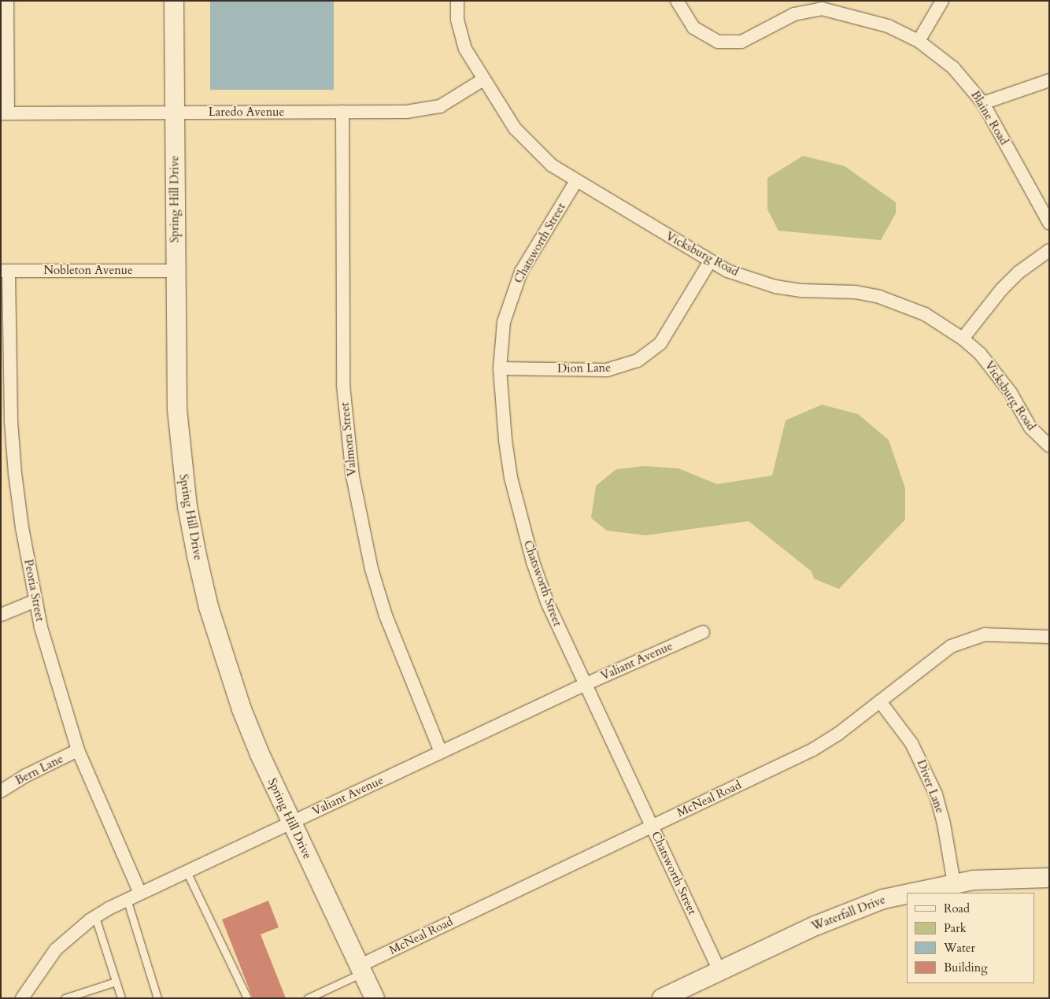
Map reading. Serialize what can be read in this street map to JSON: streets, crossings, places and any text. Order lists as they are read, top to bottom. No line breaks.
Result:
{"streets":{"main road":["Spring Hill Drive","Waterfall Drive"],"street":["Laredo Avenue","Blaine Road","Chatsworth Street","Vicksburg Road","Nobleton Avenue","Dion Lane","Valmora Street","Peoria Street","Valiant Avenue","Bern Lane","Diver Lane","McNeal Road"]},"crossings":[["Laredo Avenue","Spring Hill Drive"],["Laredo Avenue","Vicksburg Road"],["Laredo Avenue","Valmora Street"],["Spring Hill Drive","Nobleton Avenue"],["Spring Hill Drive","Valiant Avenue"],["Spring Hill Drive","McNeal Road"],["Chatsworth Street","Vicksburg Road"],["Chatsworth Street","Dion Lane"],["Chatsworth Street","Valiant Avenue"],["Chatsworth Street","McNeal Road"],["Chatsworth Street","Waterfall Drive"],["Vicksburg Road","Dion Lane"],["Nobleton Avenue","Peoria Street"],["Valmora Street","Valiant Avenue"],["Peoria Street","Valiant Avenue"],["Peoria Street","Bern Lane"],["Diver Lane","McNeal Road"],["Diver Lane","Waterfall Drive"]],"legend":["Road","Park","Water","Building"]}
